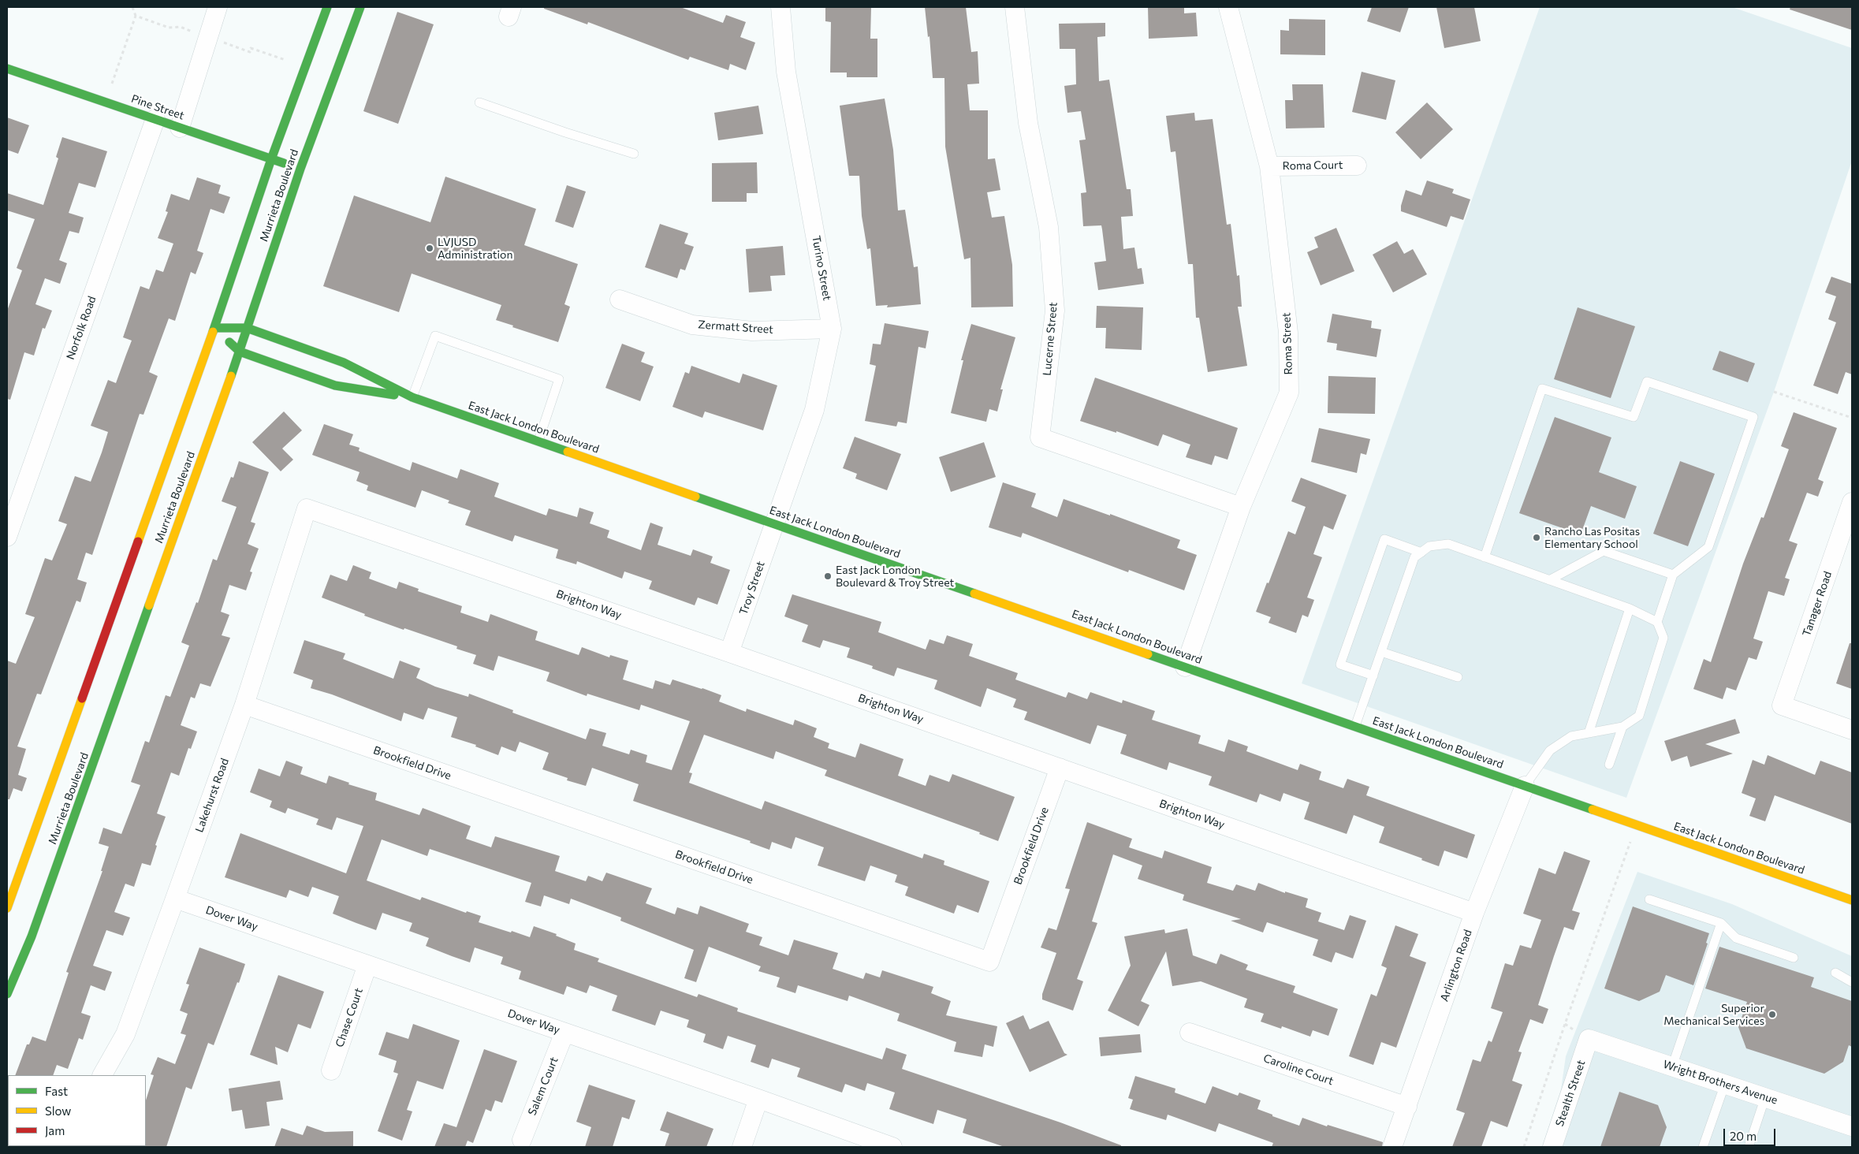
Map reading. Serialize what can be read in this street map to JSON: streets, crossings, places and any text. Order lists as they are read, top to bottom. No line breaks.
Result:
{"streets":{"main road":["Pine Street","Murrieta Boulevard","East Jack London Boulevard"],"street":["Roma Court","Turino Street","Zermatt Street","Norfolk Road","Lucerne Street","Roma Street","Troy Street","Tanager Road","Brighton Way","Brookfield Drive","Lakehurst Road","Dover Way","Arlington Road","Chase Court","Caroline Court","Wright Brothers Avenue","Salem Court","Stealth Street"]},"crossings":[["Pine Street","Murrieta Boulevard"],["Pine Street","Norfolk Road"],["Roma Court","Roma Street"],["Murrieta Boulevard","East Jack London Boulevard"],["Turino Street","Zermatt Street"],["Turino Street","East Jack London Boulevard"],["Turino Street","Troy Street"],["Lucerne Street","Roma Street"],["Roma Street","East Jack London Boulevard"],["East Jack London Boulevard","Troy Street"],["East Jack London Boulevard","Arlington Road"],["Troy Street","Brighton Way"],["Brighton Way","Brookfield Drive"],["Brighton Way","Lakehurst Road"],["Brighton Way","Arlington Road"],["Brookfield Drive","Lakehurst Road"],["Lakehurst Road","Dover Way"],["Dover Way","Chase Court"],["Dover Way","Salem Court"],["Arlington Road","Caroline Court"],["Wright Brothers Avenue","Stealth Street"]],"places":["LVJUSD Administration","Rancho Las Positas Elementary School","East Jack London Boulevard & Troy Street","Superior Mechanical Services"],"legend":["Fast","Slow","Jam"],"scale_bar":"20 m"}
